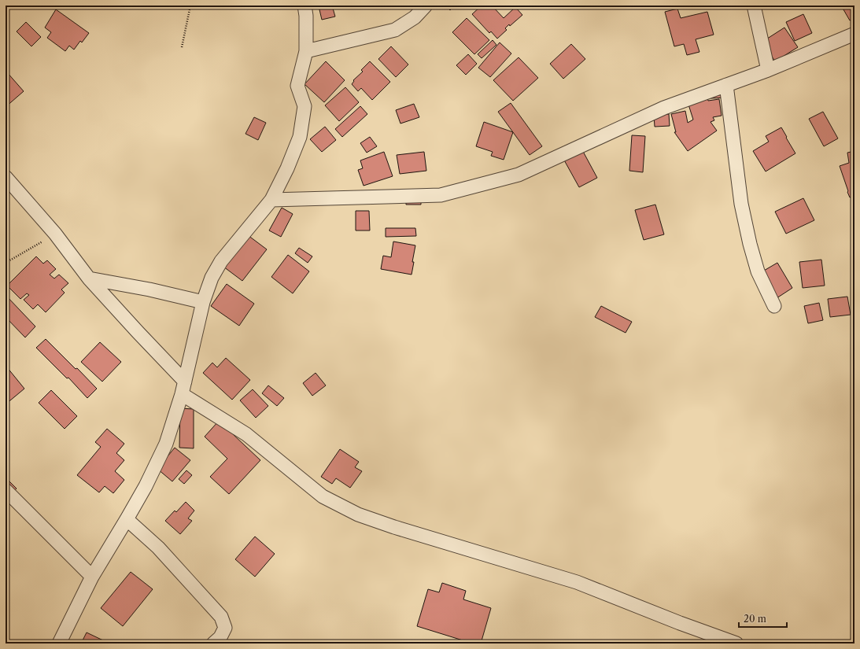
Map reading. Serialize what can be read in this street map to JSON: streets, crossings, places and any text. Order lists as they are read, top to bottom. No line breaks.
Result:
{"scale_bar":"20 m"}
